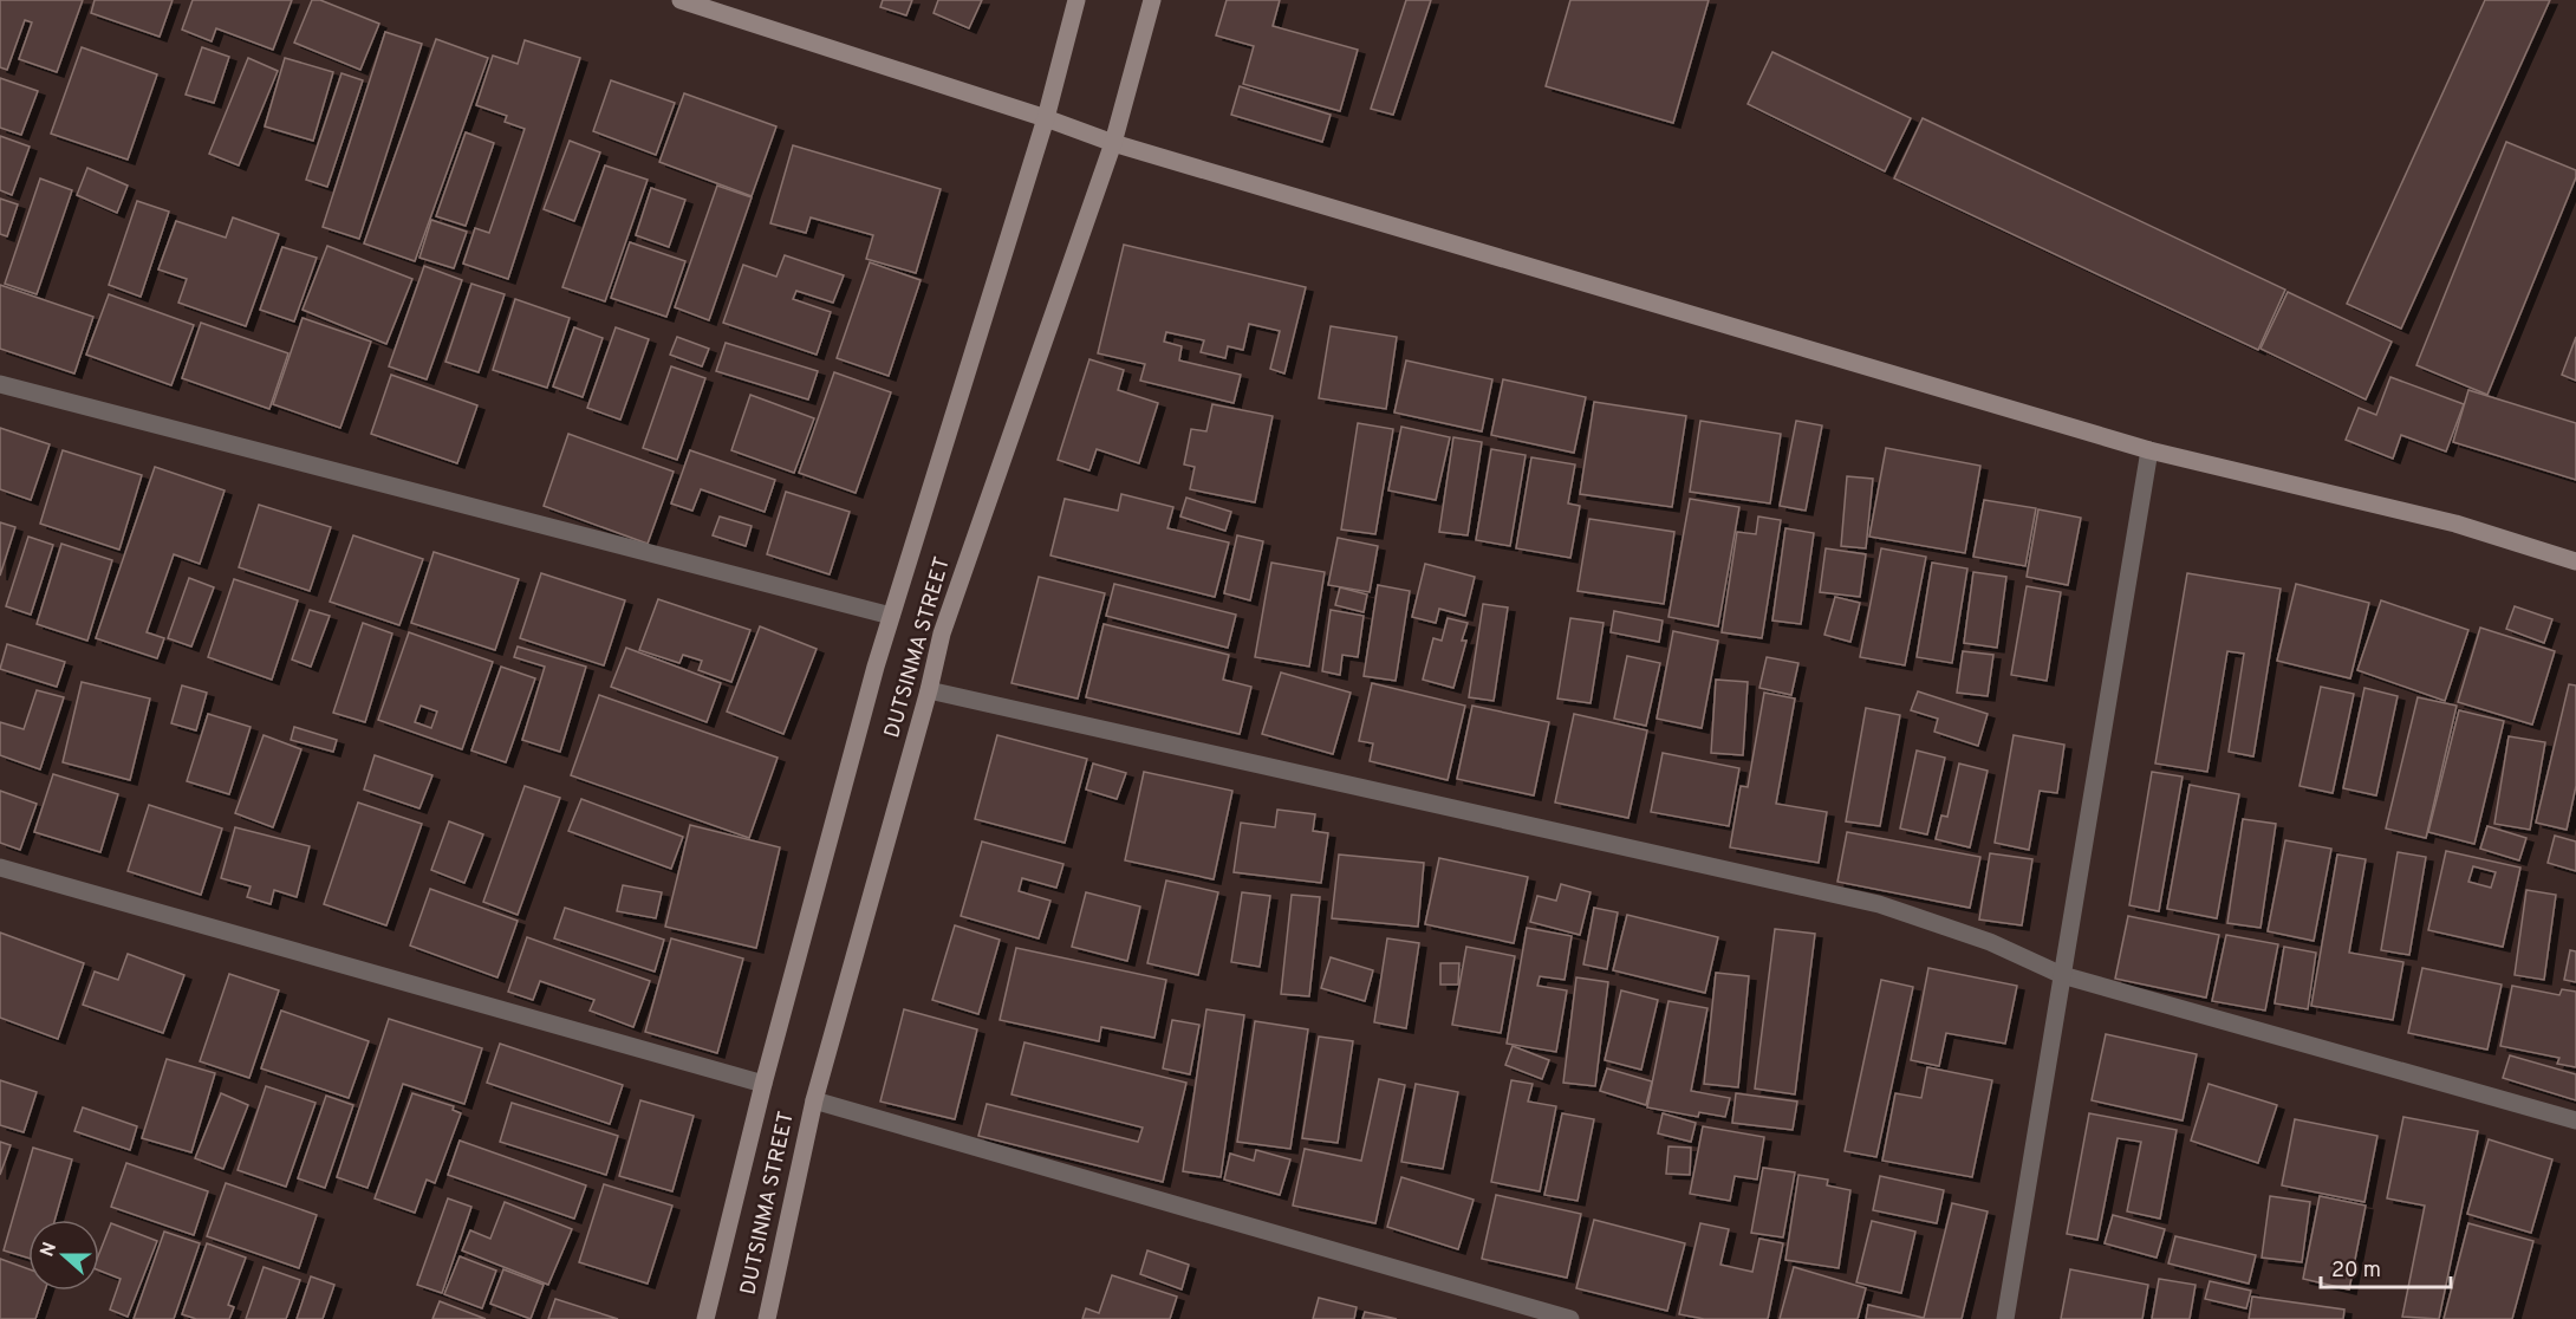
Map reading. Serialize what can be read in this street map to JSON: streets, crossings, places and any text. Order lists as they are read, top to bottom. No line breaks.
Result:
{"streets":{"street":["DUTSINMA STREET"]},"scale_bar":"20 m","north":"left"}
